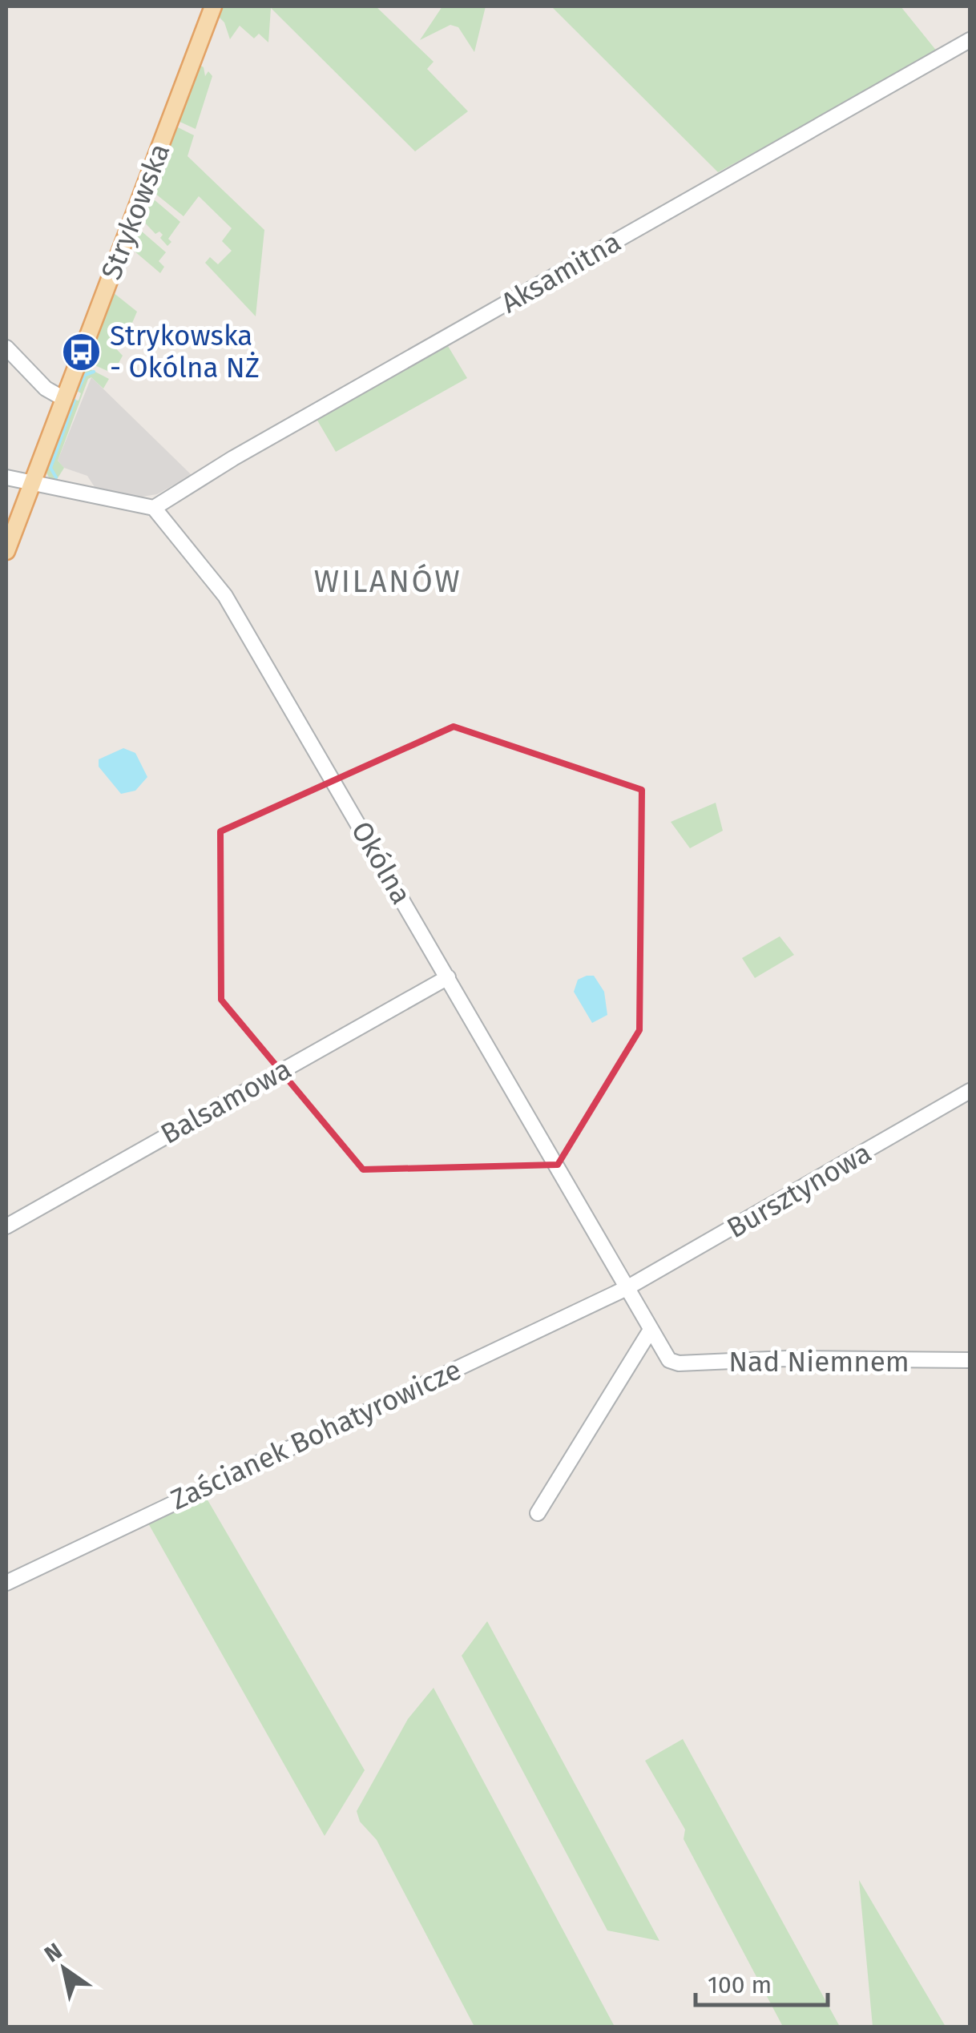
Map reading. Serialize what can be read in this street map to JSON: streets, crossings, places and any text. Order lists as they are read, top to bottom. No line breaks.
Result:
{"streets":{"main road":["Strykowska"],"street":["Aksamitna","Okólna","Balsamowa","Bursztynowa","Nad Niemnem","Zaścianek Bohatyrowicze"]},"crossings":[["Aksamitna","Okólna"],["Okólna","Balsamowa"],["Okólna","Bursztynowa"],["Okólna","Nad Niemnem"],["Okólna","Zaścianek Bohatyrowicze"],["Bursztynowa","Zaścianek Bohatyrowicze"]],"districts":["WILANÓW"],"places":{"bus stop":["Strykowska - Okólna NŻ"]},"scale_bar":"100 m","north":"top left"}
